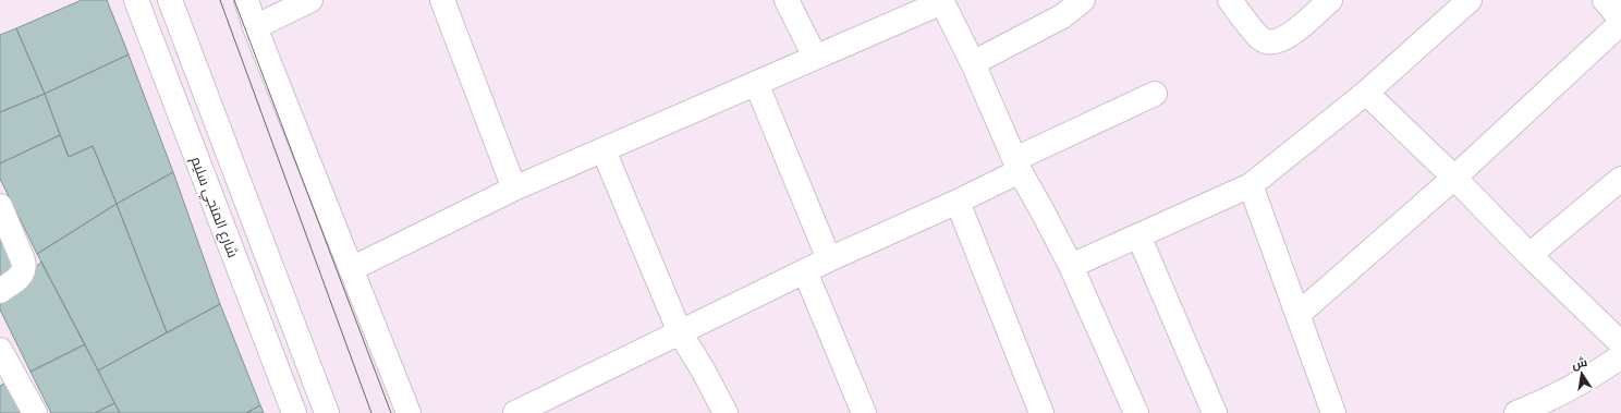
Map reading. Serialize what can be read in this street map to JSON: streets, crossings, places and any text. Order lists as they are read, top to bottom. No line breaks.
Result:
{"streets":{"street":["شارع المنجي سليم"]},"north":"top"}
